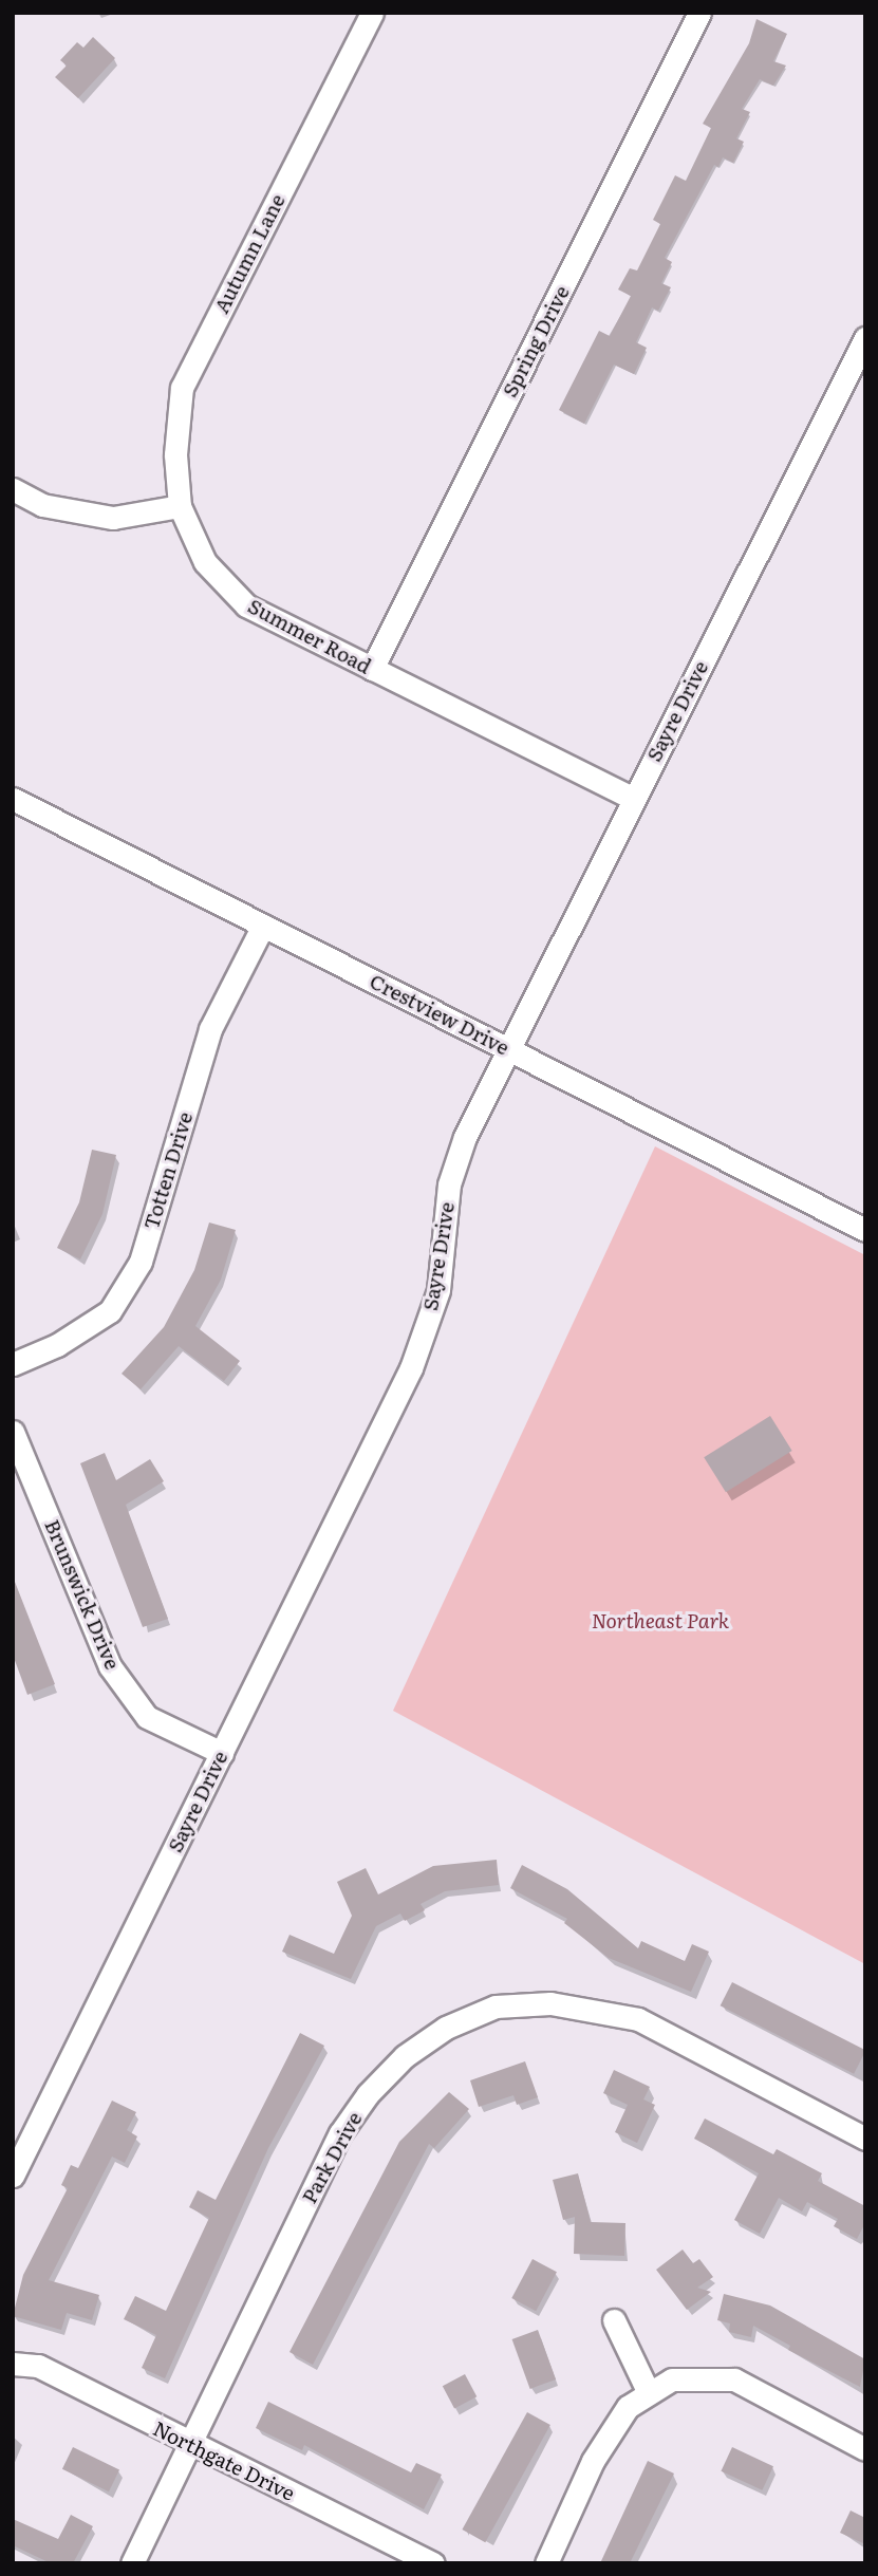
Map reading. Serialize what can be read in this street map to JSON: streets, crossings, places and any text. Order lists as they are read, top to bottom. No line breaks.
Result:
{"streets":{"street":["Autumn Lane","Spring Drive","Summer Road","Sayre Drive","Crestview Drive","Totten Drive","Brunswick Drive","Park Drive","Northgate Drive"]},"crossings":[["Autumn Lane","Summer Road"],["Spring Drive","Summer Road"],["Summer Road","Sayre Drive"],["Sayre Drive","Crestview Drive"],["Sayre Drive","Brunswick Drive"],["Crestview Drive","Totten Drive"],["Park Drive","Northgate Drive"]],"parks":["Northeast Park"]}
